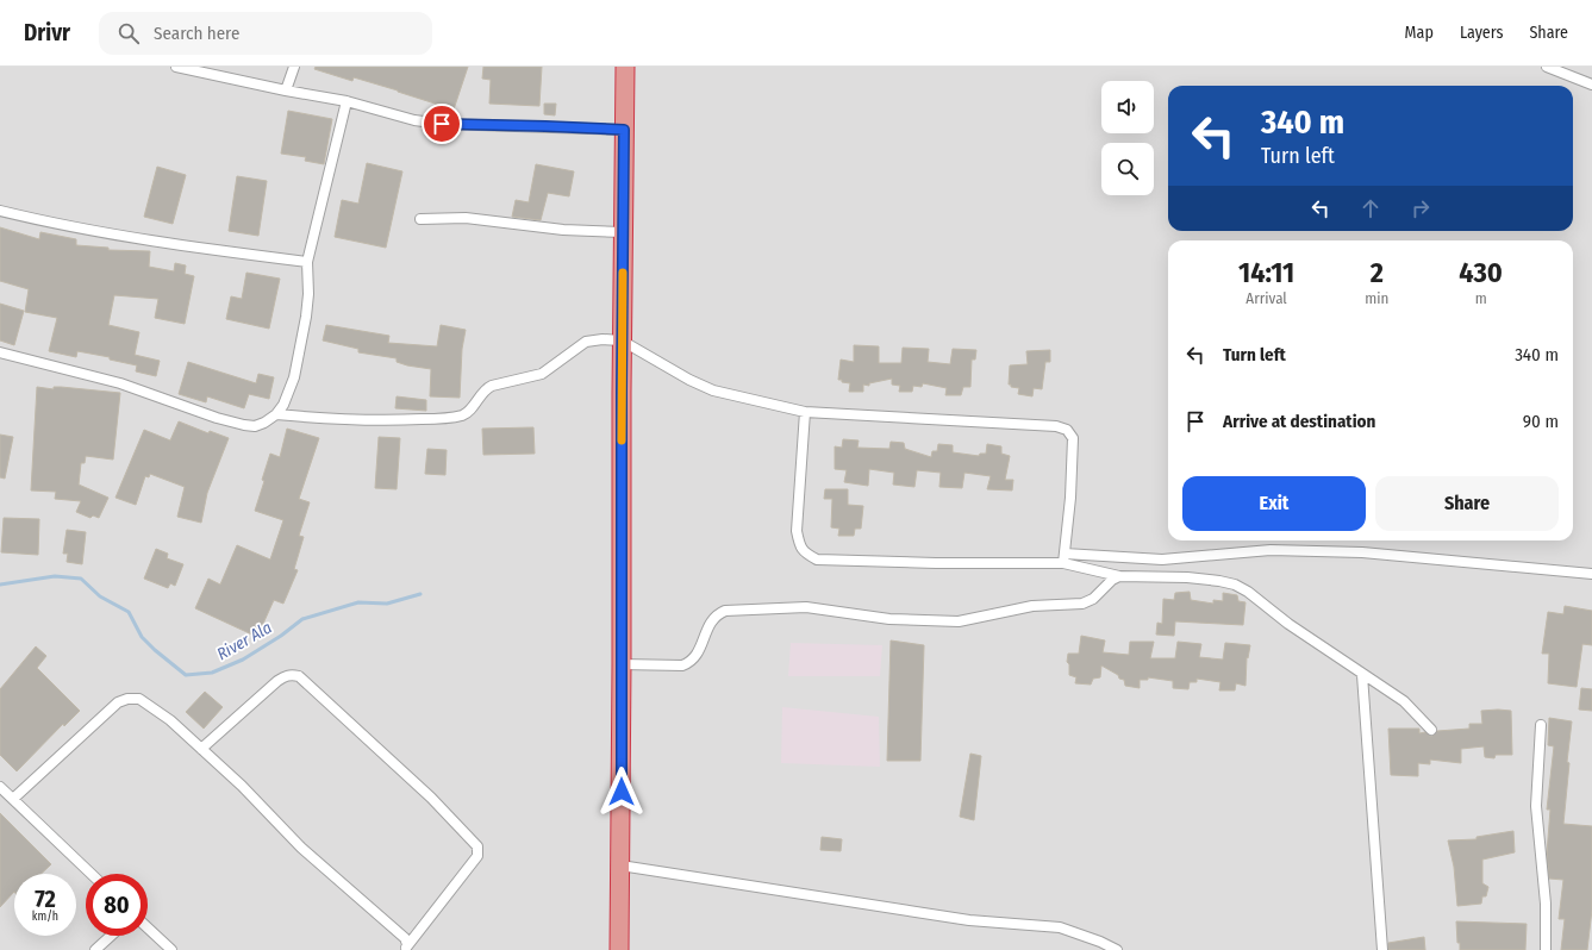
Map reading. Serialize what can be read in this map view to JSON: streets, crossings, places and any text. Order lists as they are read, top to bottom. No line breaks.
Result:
{"water":["River Ala"],"page":{"header":"Drivr","search":"Search here","nav":["Map","Layers","Share"],"turn":["340 m","Turn left"],"eta":["14:11","Arrival","2","min","430","m"],"list":[{"name":"Turn left","value":"340 m"},{"name":"Arrive at destination","value":"90 m"}],"buttons":["Exit","Share"],"speed":"72 km/h","limit":"80"}}
